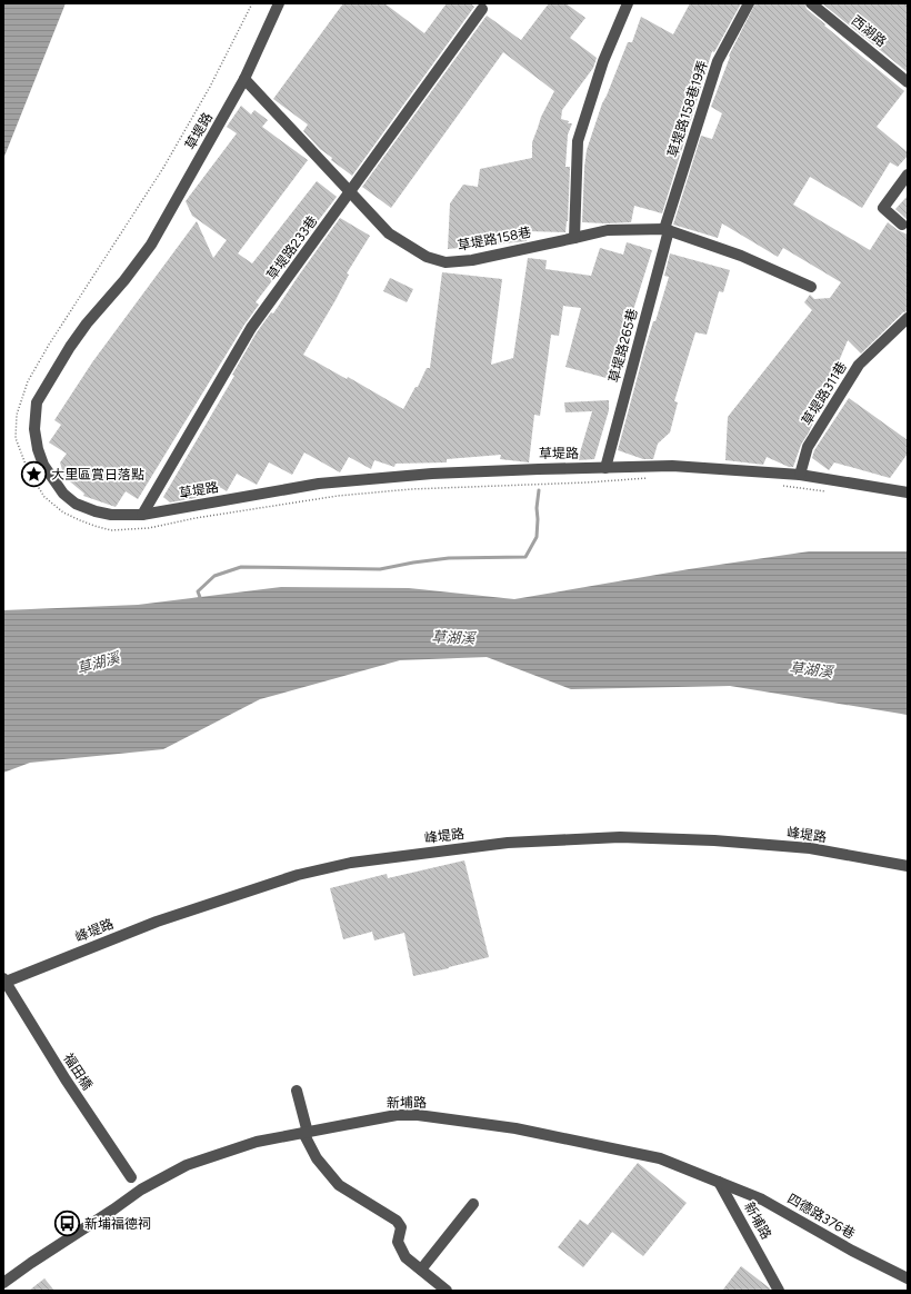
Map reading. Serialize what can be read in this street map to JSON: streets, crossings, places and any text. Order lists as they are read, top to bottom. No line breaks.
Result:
{"streets":{"street":["西湖路","草堤路158巷19弄","草堤路","草堤路158巷","草堤路233巷","草堤路265巷","草堤路311巷","峰堤路","福田橋","新埔路","四德路376巷"]},"crossings":[["草堤路158巷19弄","草堤路158巷"],["草堤路158巷19弄","草堤路265巷"],["草堤路","草堤路158巷"],["草堤路","草堤路233巷"],["草堤路","草堤路265巷"],["草堤路","草堤路311巷"],["草堤路158巷","草堤路233巷"],["草堤路158巷","草堤路265巷"],["福田橋","新埔路"],["新埔路","四德路376巷"]],"water":["草湖溪"],"places":{"place":["大里區賞日落點"],"bus stop":["新埔福德祠"]}}
